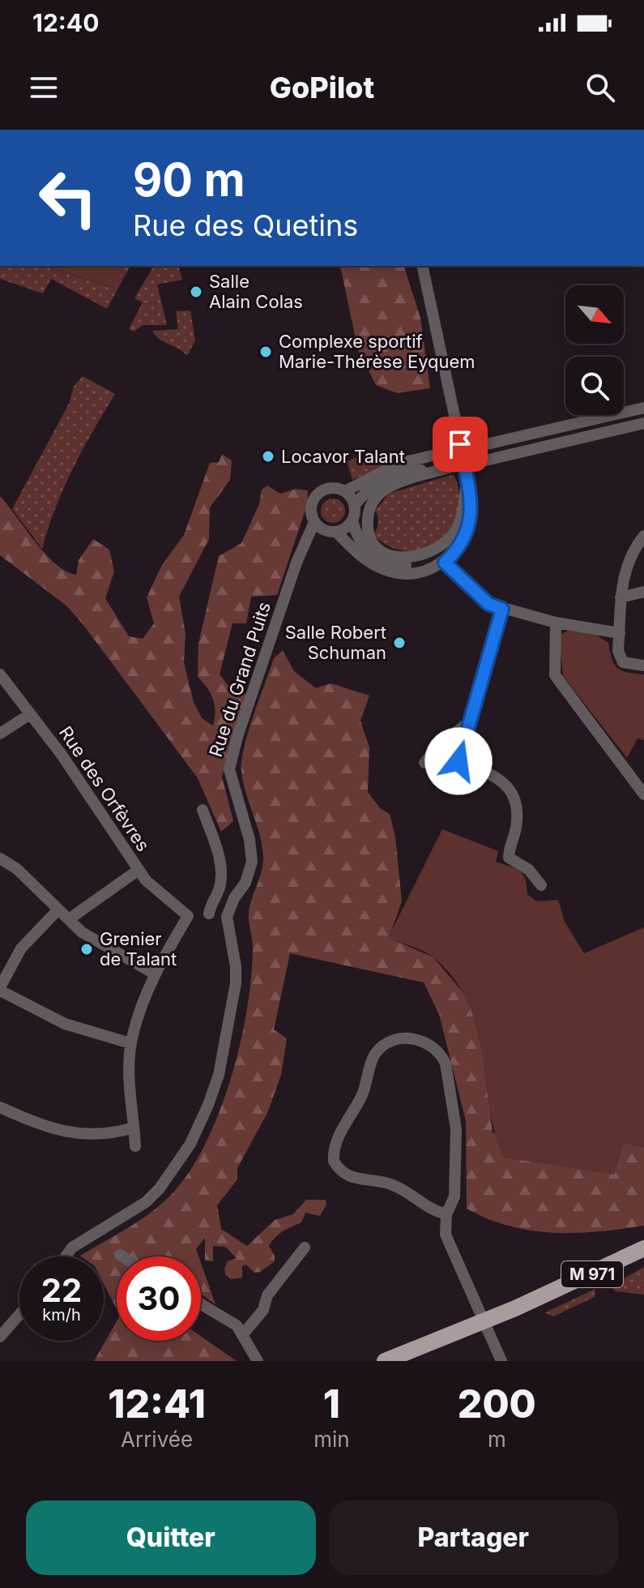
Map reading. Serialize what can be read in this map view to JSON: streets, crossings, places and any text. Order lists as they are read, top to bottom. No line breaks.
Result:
{"streets":{"main road":["M 971"],"street":["Rue du Grand Puits","Rue des Orfèvres"]},"places":["Salle Alain Colas","Complexe sportif Marie-Thérèse Eyquem","Locavor Talant","Salle Robert Schuman","Grenier de Talant"],"north":"bottom right","page":{"status":"12:40","header":"GoPilot","turn":["90 m","Rue des Quetins"],"speed":"22 km/h","limit":"30","eta":["12:41","Arrivée","1","min","200","m"],"buttons":["Quitter","Partager"]}}
